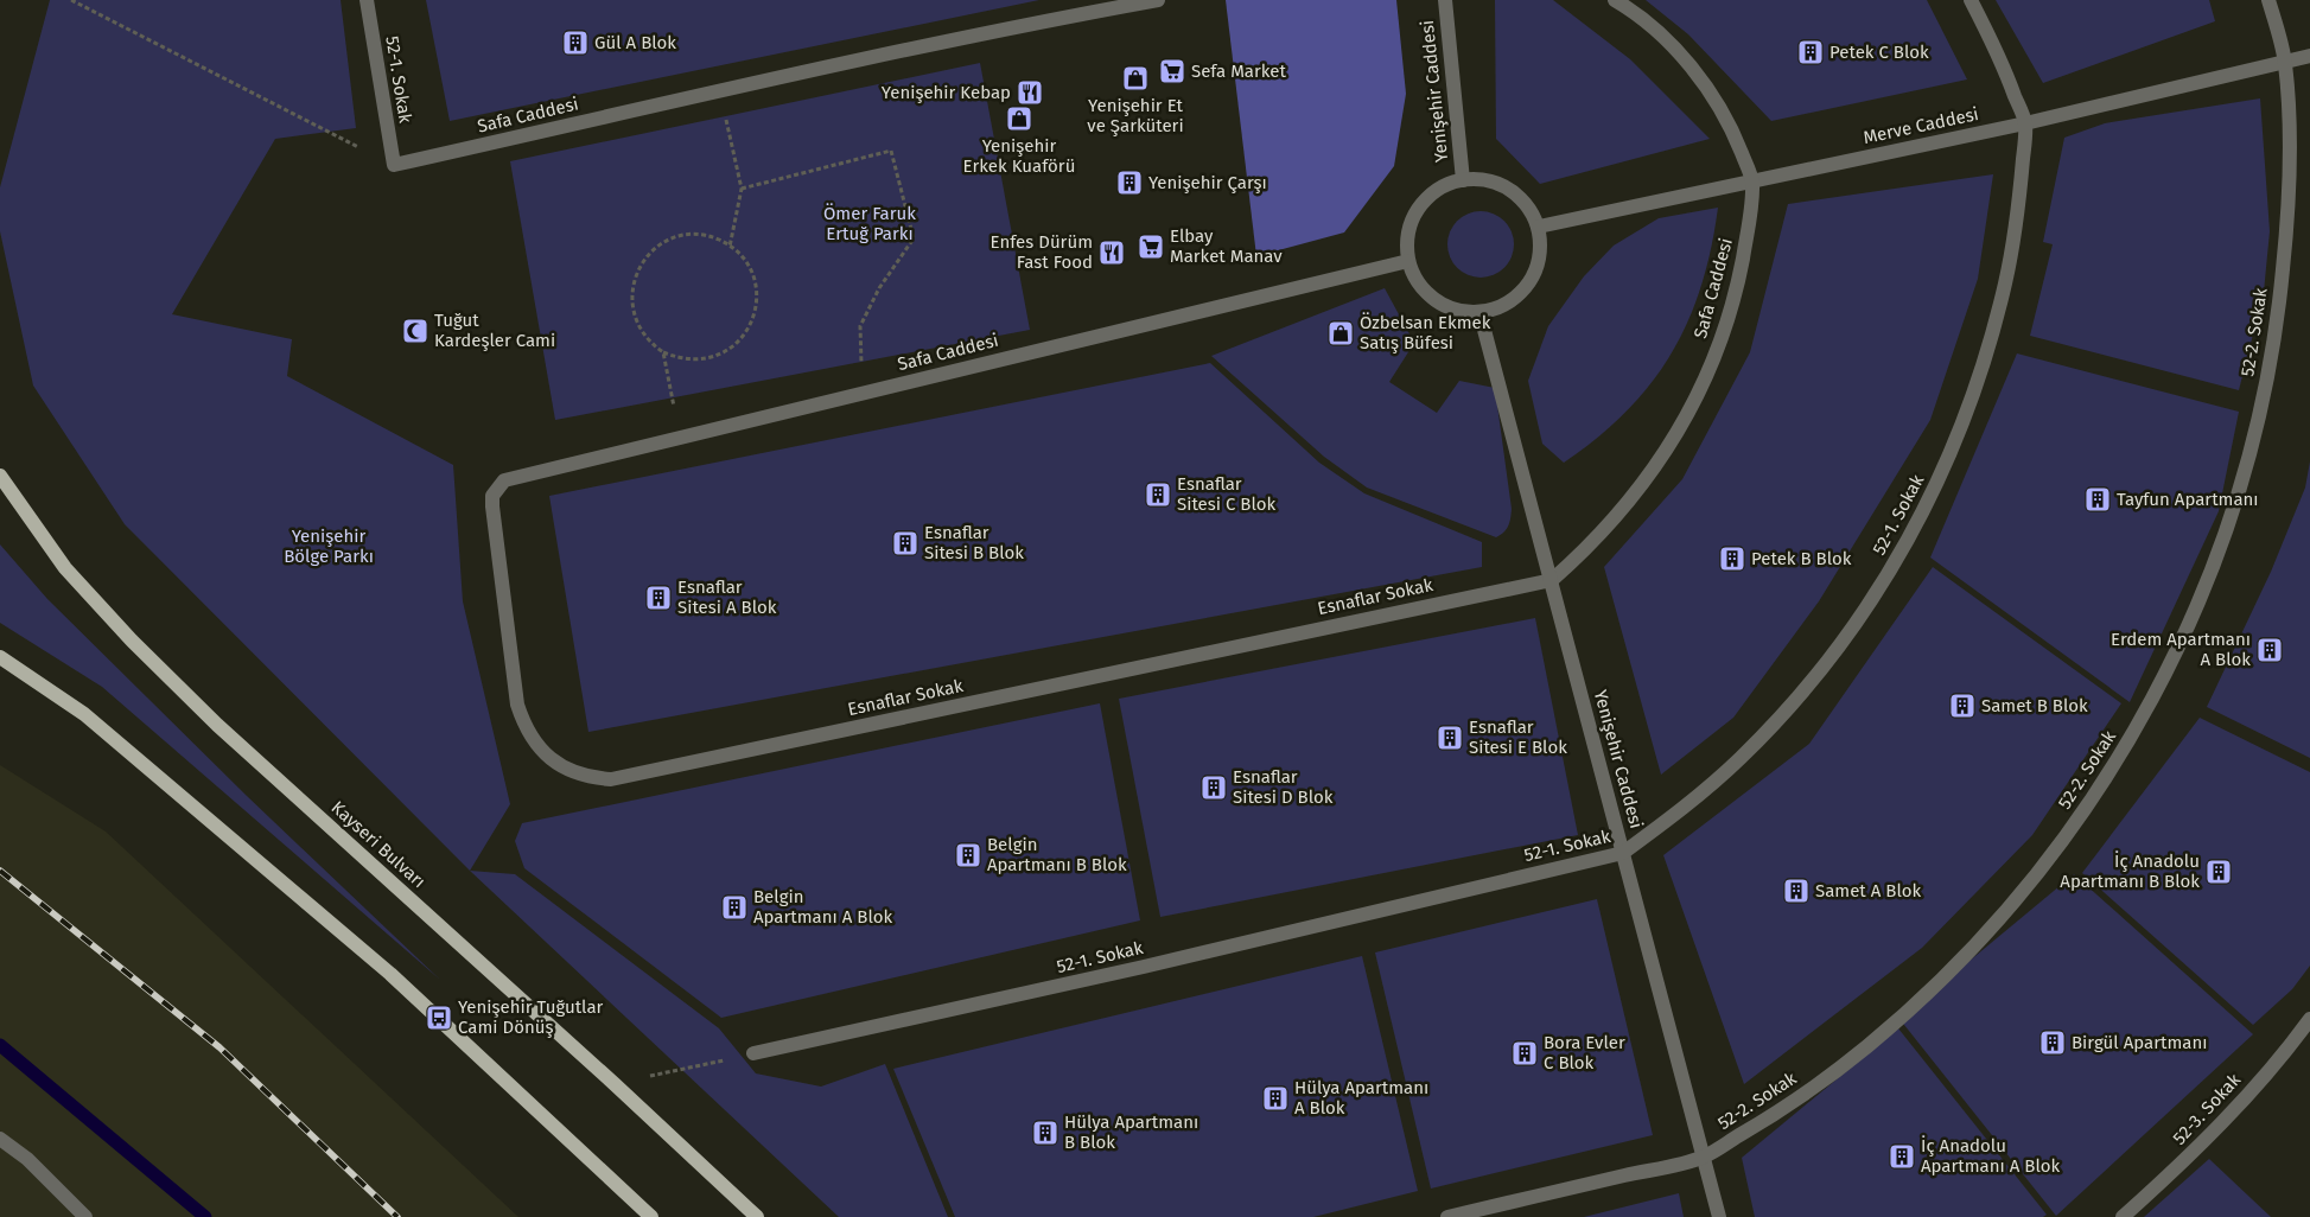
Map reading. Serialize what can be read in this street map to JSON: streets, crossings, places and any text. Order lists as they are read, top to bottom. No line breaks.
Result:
{"streets":{"main road":["Kayseri Bulvarı"],"street":["52-1. Sokak","Yenişehir Caddesi","Safa Caddesi","Merve Caddesi","52-2. Sokak","Esnaflar Sokak","52-3. Sokak"]},"crossings":[["52-1. Sokak","Yenişehir Caddesi"],["52-1. Sokak","Safa Caddesi"],["52-1. Sokak","Merve Caddesi"],["Yenişehir Caddesi","Safa Caddesi"],["Yenişehir Caddesi","Merve Caddesi"],["Yenişehir Caddesi","52-2. Sokak"],["Yenişehir Caddesi","Esnaflar Sokak"],["Safa Caddesi","Merve Caddesi"],["Safa Caddesi","Esnaflar Sokak"],["Merve Caddesi","52-2. Sokak"]],"parks":["Ömer Faruk Ertuğ Parkı","Yenişehir Bölge Parkı"],"places":{"building":["Gül A Blok","Petek C Blok","Yenişehir Çarşı","Esnaflar Sitesi C Blok","Tayfun Apartmanı","Esnaflar Sitesi B Blok","Petek B Blok","Esnaflar Sitesi A Blok","Erdem Apartmanı A Blok","Samet B Blok","Esnaflar Sitesi E Blok","Esnaflar Sitesi D Blok","Belgin Apartmanı B Blok","İç Anadolu Apartmanı B Blok","Samet A Blok","Belgin Apartmanı A Blok","Birgül Apartmanı","Bora Evler C Blok","Hülya Apartmanı A Blok","Hülya Apartmanı B Blok","İç Anadolu Apartmanı A Blok"],"supermarket":["Sefa Market","Elbay Market Manav"],"shop":["Yenişehir Et ve Şarküteri","Yenişehir Erkek Kuaförü","Özbelsan Ekmek Satış Büfesi"],"restaurant":["Yenişehir Kebap","Enfes Dürüm Fast Food"],"mosque":["Tuğut Kardeşler Cami"],"bus stop":["Yenişehir Tuğutlar Cami Dönüş"]}}
